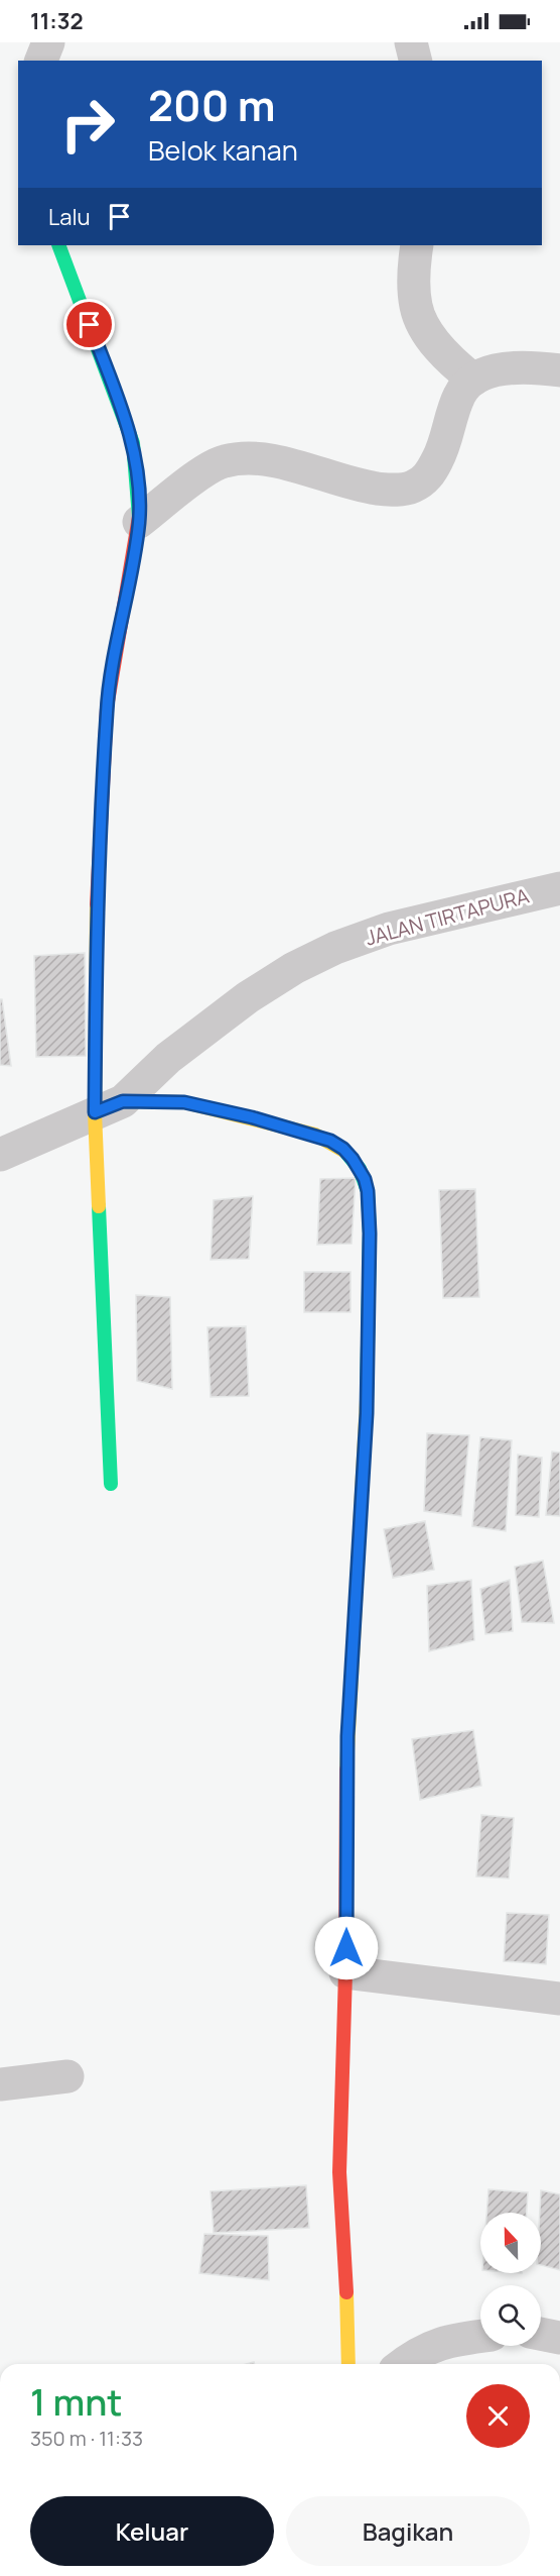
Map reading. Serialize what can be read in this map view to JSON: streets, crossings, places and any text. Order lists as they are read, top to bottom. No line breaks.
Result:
{"streets":{"street":["JALAN TIRTAPURA"]},"north":"top","page":{"status":"11:32","turn":["200 m","Belok kanan"],"then":"Lalu","heading":["1 mnt","350 m · 11:33"],"buttons":["Keluar","Bagikan"]}}
